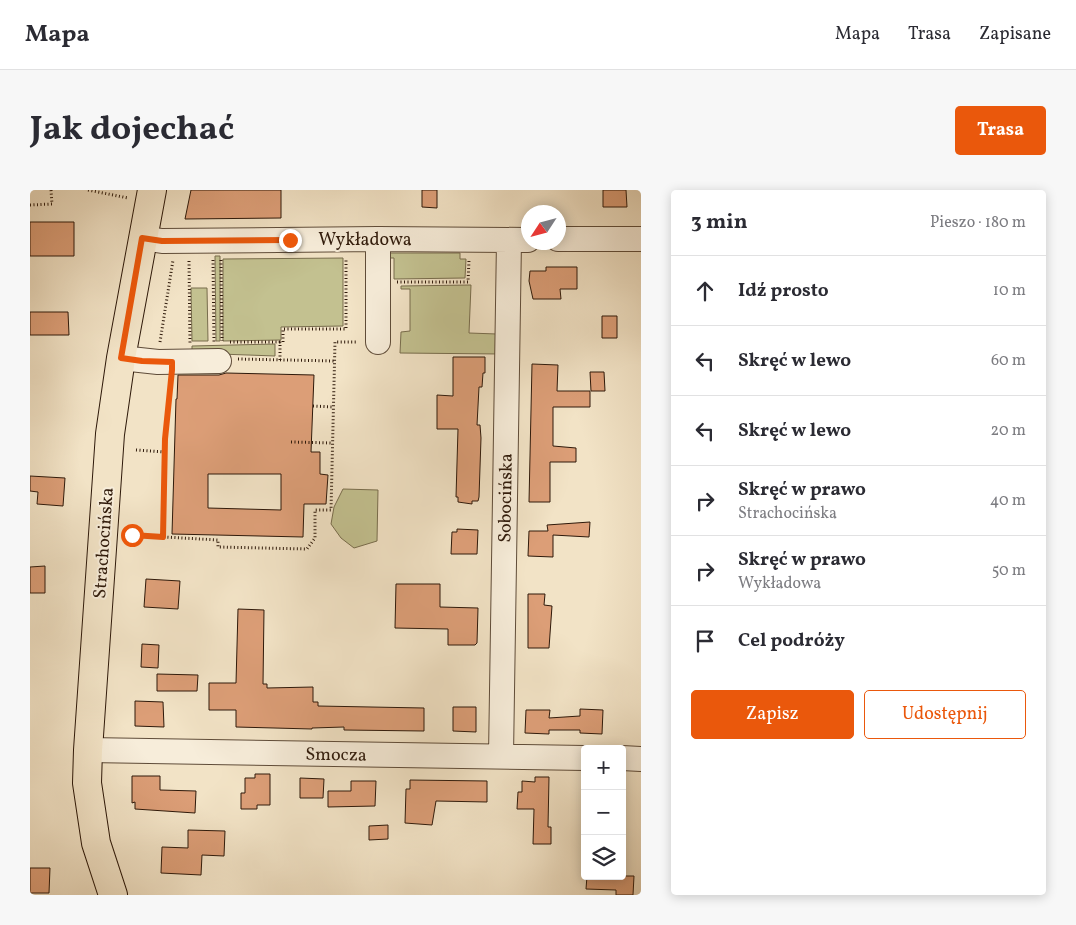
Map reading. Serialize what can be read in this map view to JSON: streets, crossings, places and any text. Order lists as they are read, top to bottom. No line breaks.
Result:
{"streets":{"main road":["Strachocińska"],"street":["Wykładowa","Sobocińska","Smocza"]},"crossings":[["Wykładowa","Sobocińska"],["Wykładowa","Strachocińska"],["Sobocińska","Smocza"],["Strachocińska","Smocza"]],"north":"bottom left","page":{"header":"Mapa","nav":["Mapa","Trasa","Zapisane"],"title":"Jak dojechać","buttons":["Trasa",["Zapisz","Udostępnij"]],"heading":["3 min","Pieszo · 180 m"],"list":[["Idź prosto","10 m"],["Skręć w lewo","60 m"],["Skręć w lewo","20 m"],["Skręć w prawo","Strachocińska","40 m"],["Skręć w prawo","Wykładowa","50 m"],"Cel podróży"],"map_buttons":["+","−"]}}
